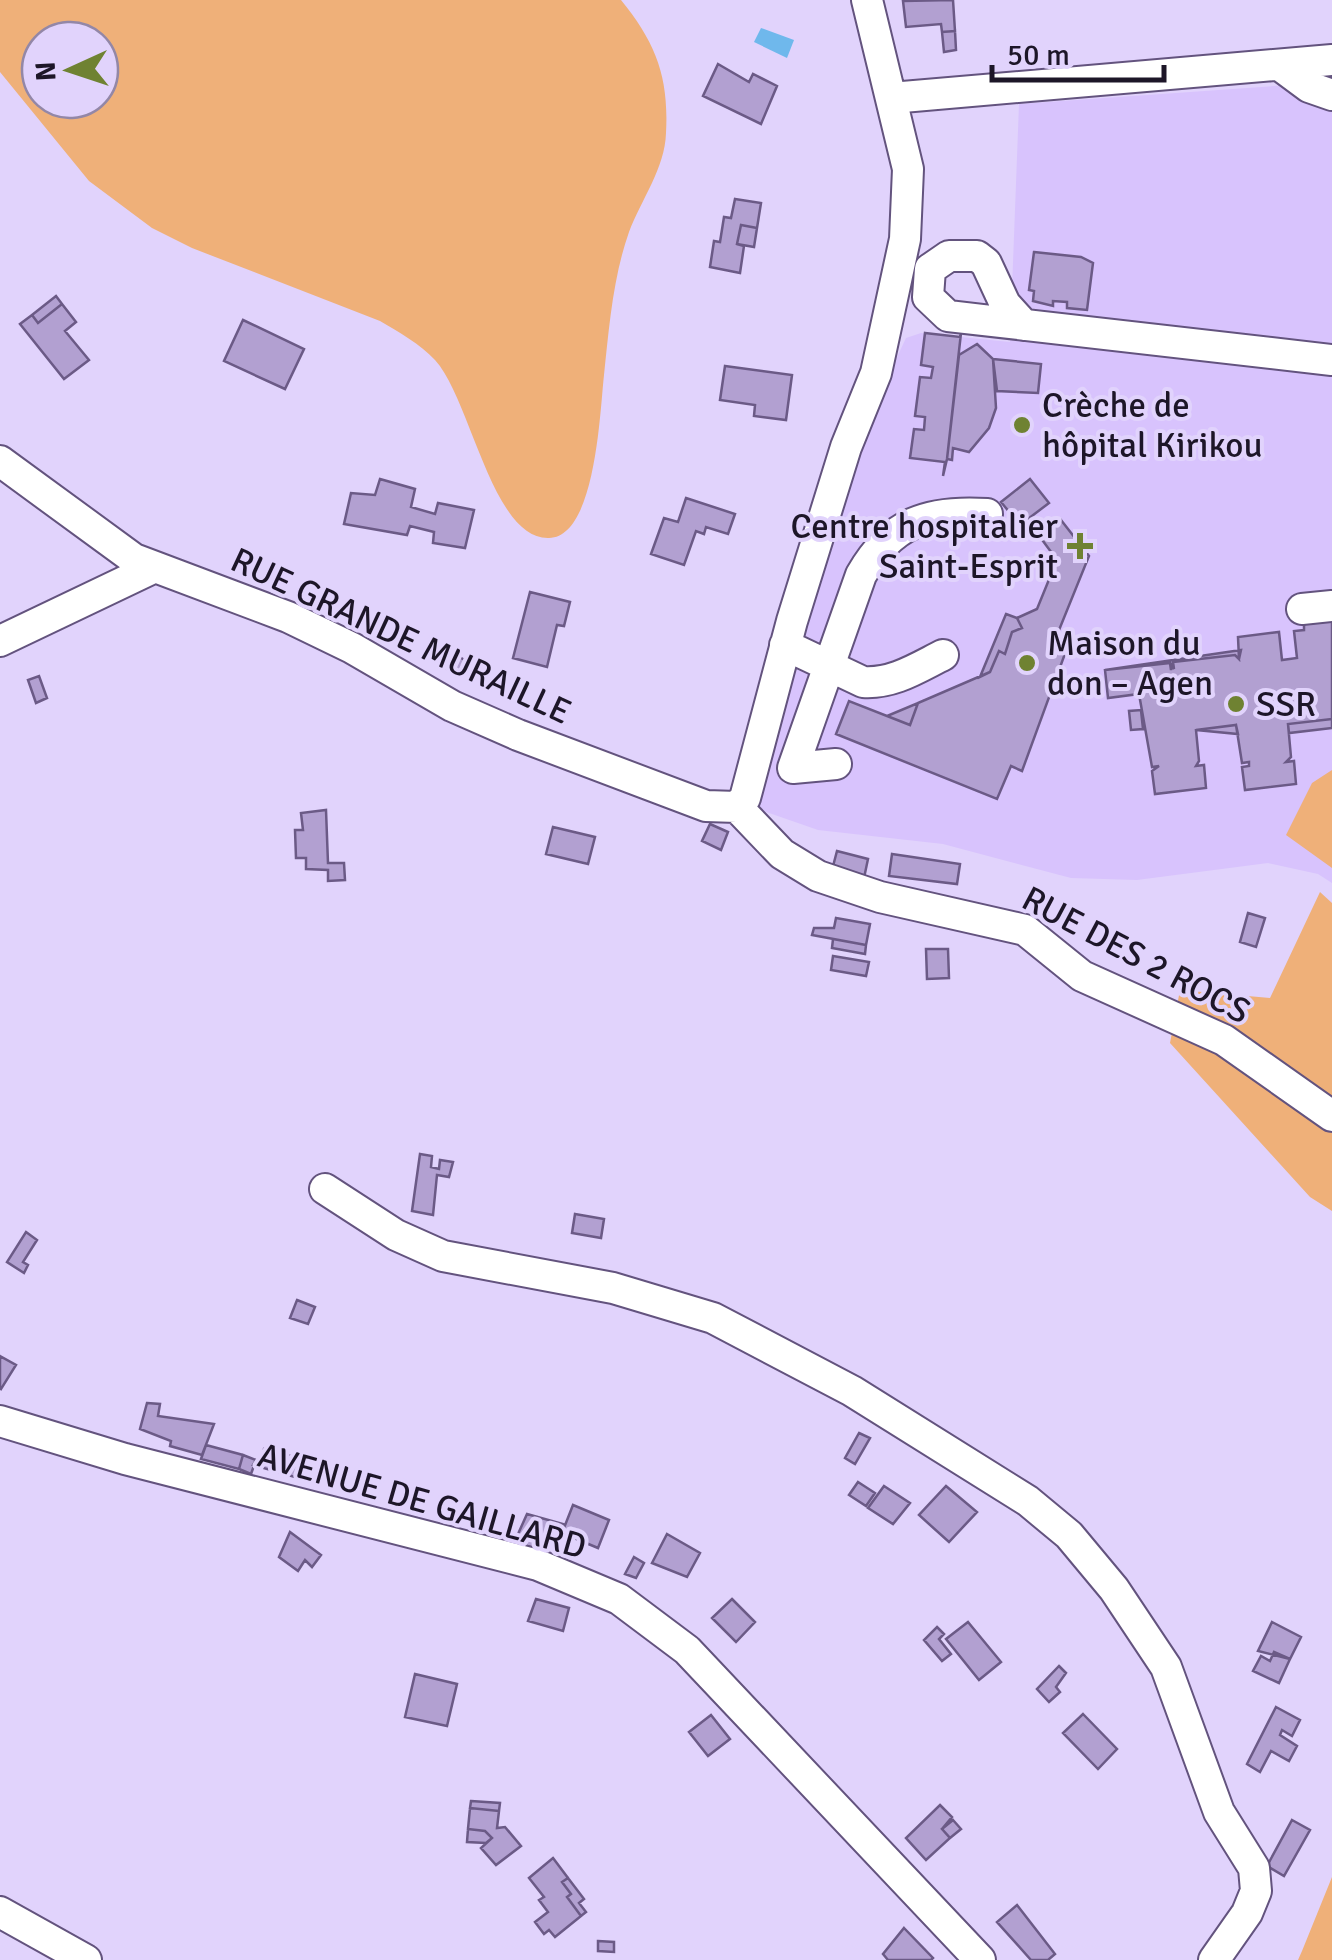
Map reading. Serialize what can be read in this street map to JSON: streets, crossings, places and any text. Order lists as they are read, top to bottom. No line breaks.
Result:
{"streets":{"street":["RUE GRANDE MURAILLE","RUE DES 2 ROCS","AVENUE DE GAILLARD"]},"crossings":[["RUE GRANDE MURAILLE","RUE DES 2 ROCS"]],"places":{"other":["Crèche de hôpital Kirikou","Maison du don – Agen","SSR"],"health":["Centre hospitalier Saint-Esprit"]},"scale_bar":"50 m","north":"left"}
